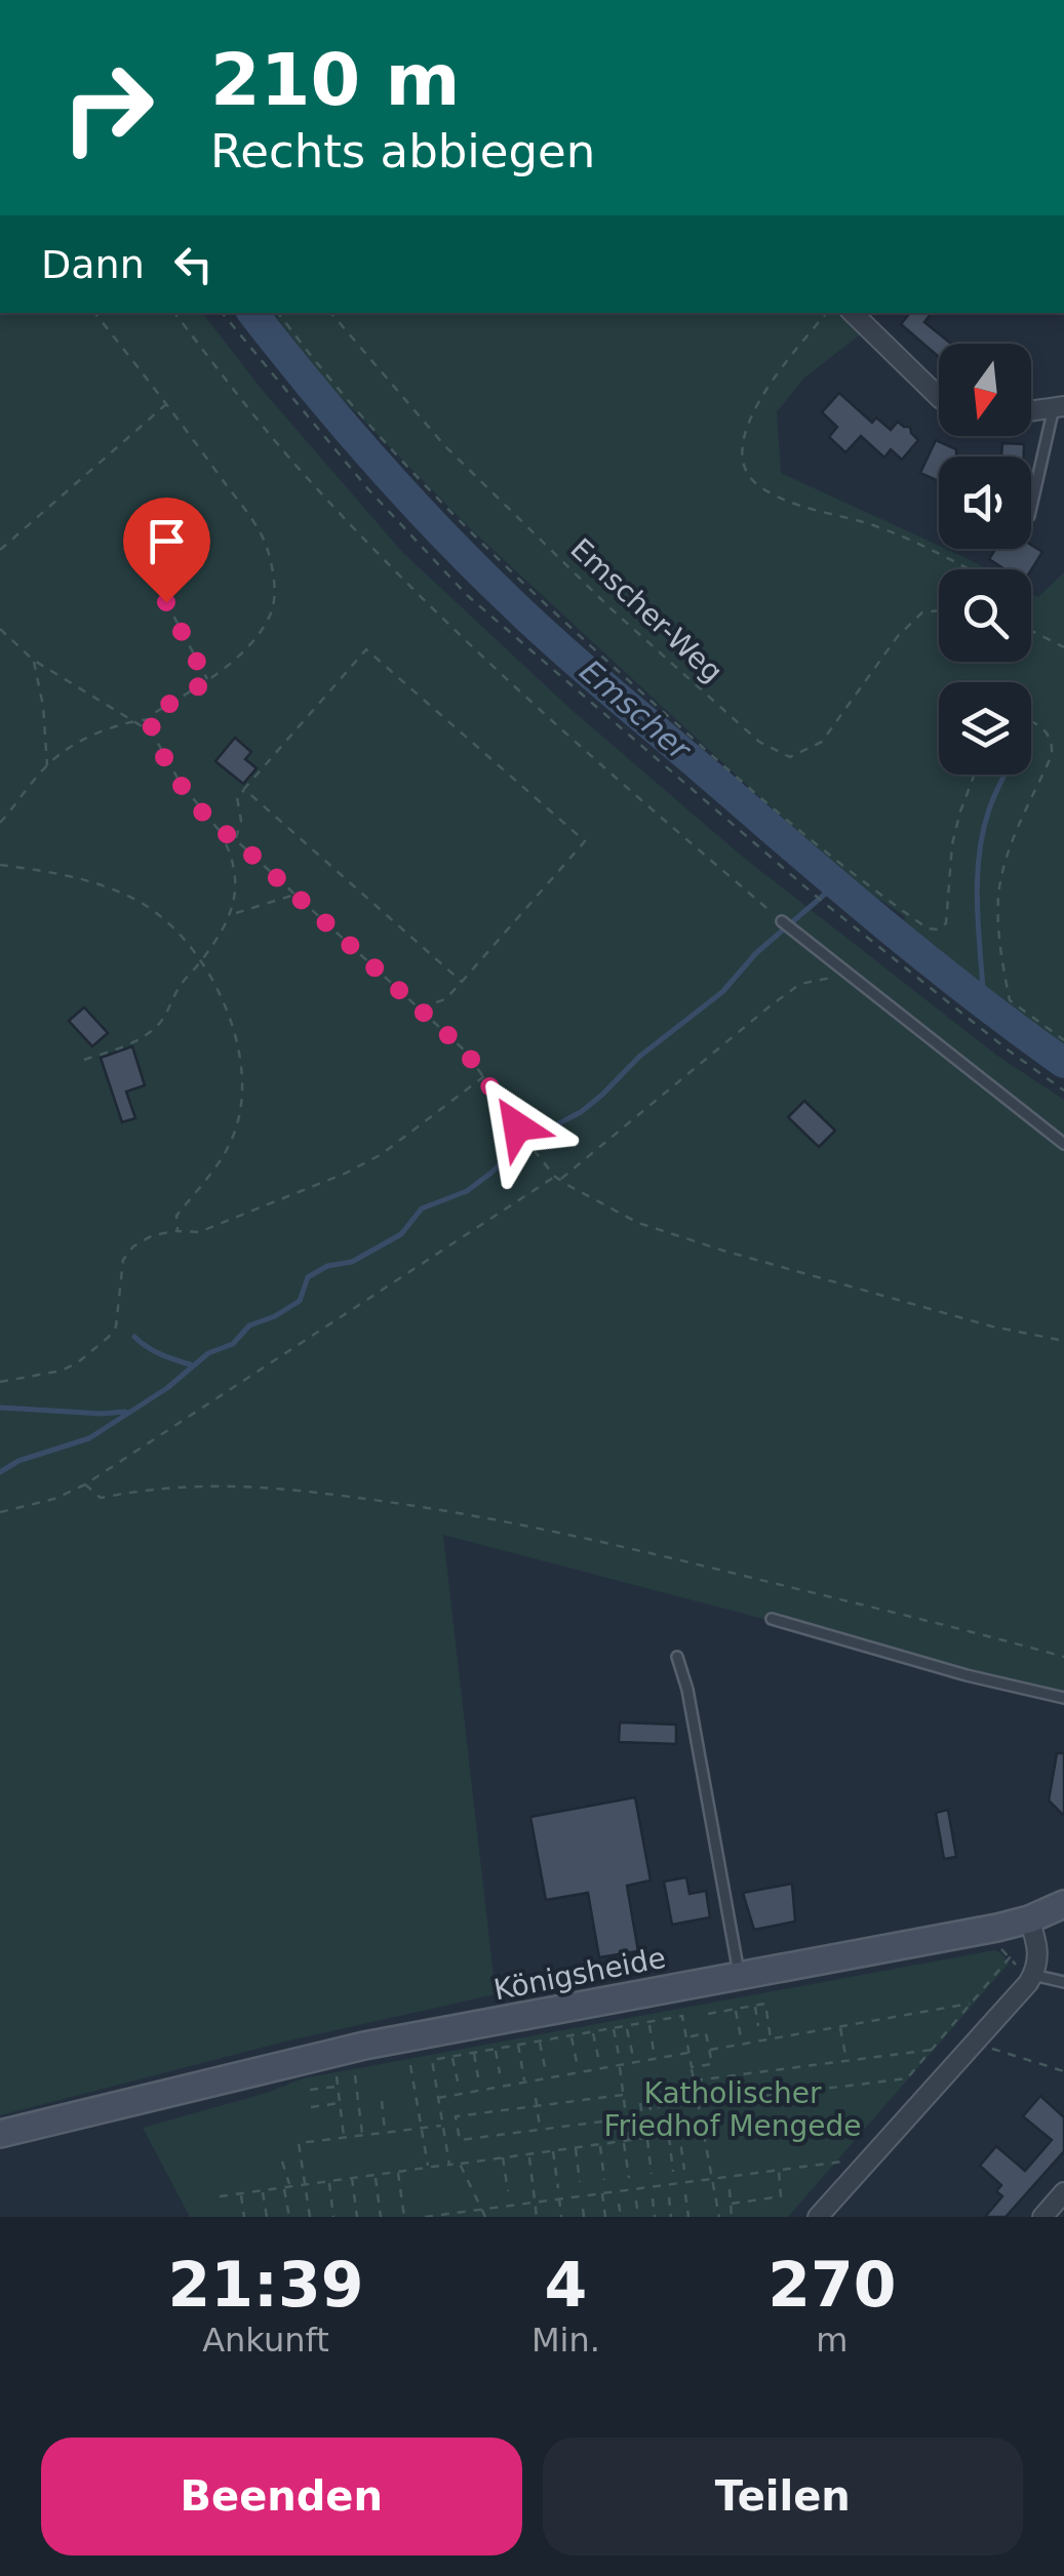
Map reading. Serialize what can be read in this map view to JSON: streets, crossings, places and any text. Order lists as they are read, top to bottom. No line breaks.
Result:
{"streets":{"main road":["Königsheide"],"path":["Emscher-Weg"]},"water":["Emscher"],"parks":["Katholischer Friedhof Mengede"],"north":"bottom","page":{"turn":["210 m","Rechts abbiegen"],"then":"Dann","eta":["21:39","Ankunft","4","Min.","270","m"],"buttons":["Beenden","Teilen"]}}
